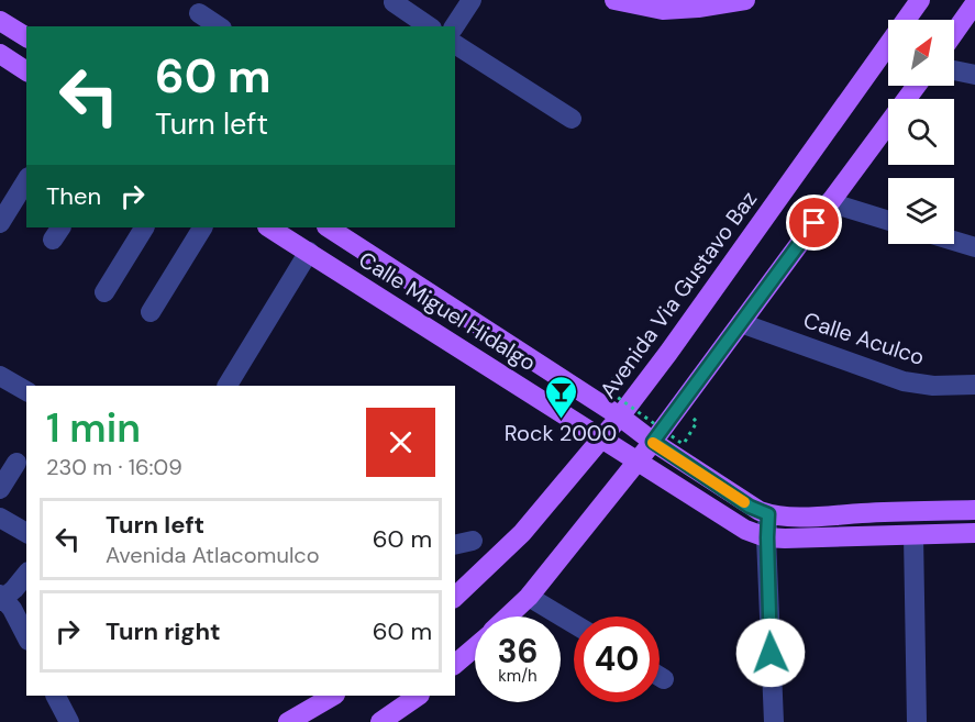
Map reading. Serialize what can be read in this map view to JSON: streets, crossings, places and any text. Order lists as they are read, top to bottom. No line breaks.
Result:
{"streets":{"main road":["Avenida Via Gustavo Baz","Calle Miguel Hidalgo"],"street":["Calle Aculco"]},"crossings":[["Avenida Via Gustavo Baz","Calle Miguel Hidalgo"]],"places":{"bar":["Rock 2000"]},"north":"top right","page":{"turn":["60 m","Turn left"],"then":"Then","heading":["1 min","230 m · 16:09"],"list":[{"name":"Turn left","note":"Avenida Atlacomulco","value":"60 m"},{"name":"Turn right","value":"60 m"}],"speed":"36 km/h","limit":"40"}}
